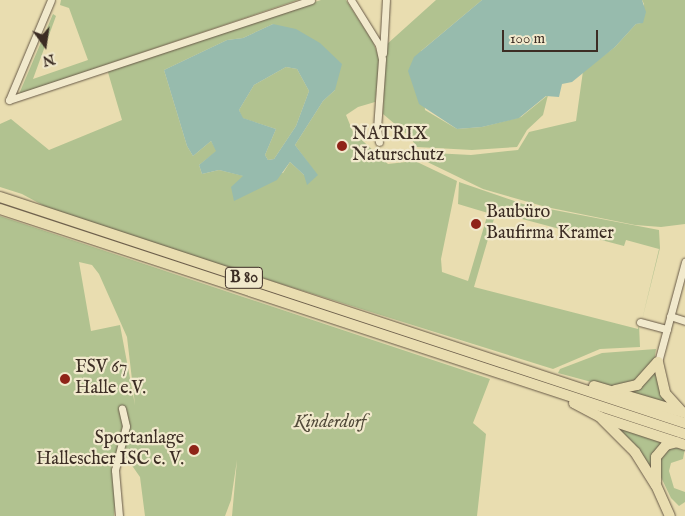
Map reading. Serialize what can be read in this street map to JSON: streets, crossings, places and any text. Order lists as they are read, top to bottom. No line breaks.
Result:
{"streets":{"highway":["B 80"]},"parks":["Kinderdorf"],"places":["NATRIX Naturschutz","Baubüro Baufirma Kramer","FSV 67 Halle e.V.","Sportanlage Hallescher ISC e. V."],"scale_bar":"100 m","north":"bottom"}
